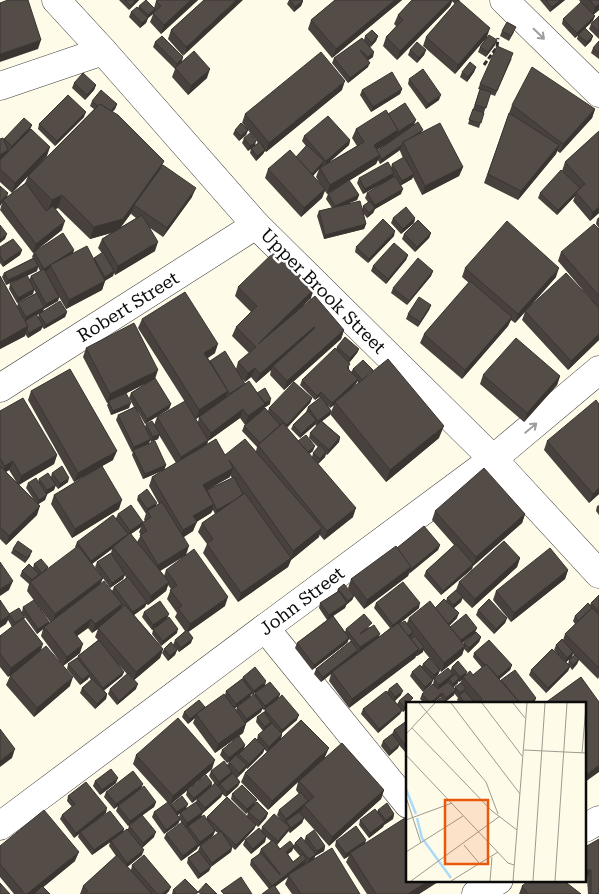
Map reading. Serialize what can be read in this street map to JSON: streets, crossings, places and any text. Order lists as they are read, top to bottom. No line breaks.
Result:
{"streets":{"street":["Upper Brook Street","Robert Street","John Street"]},"crossings":[["Upper Brook Street","Robert Street"],["Upper Brook Street","John Street"]]}
